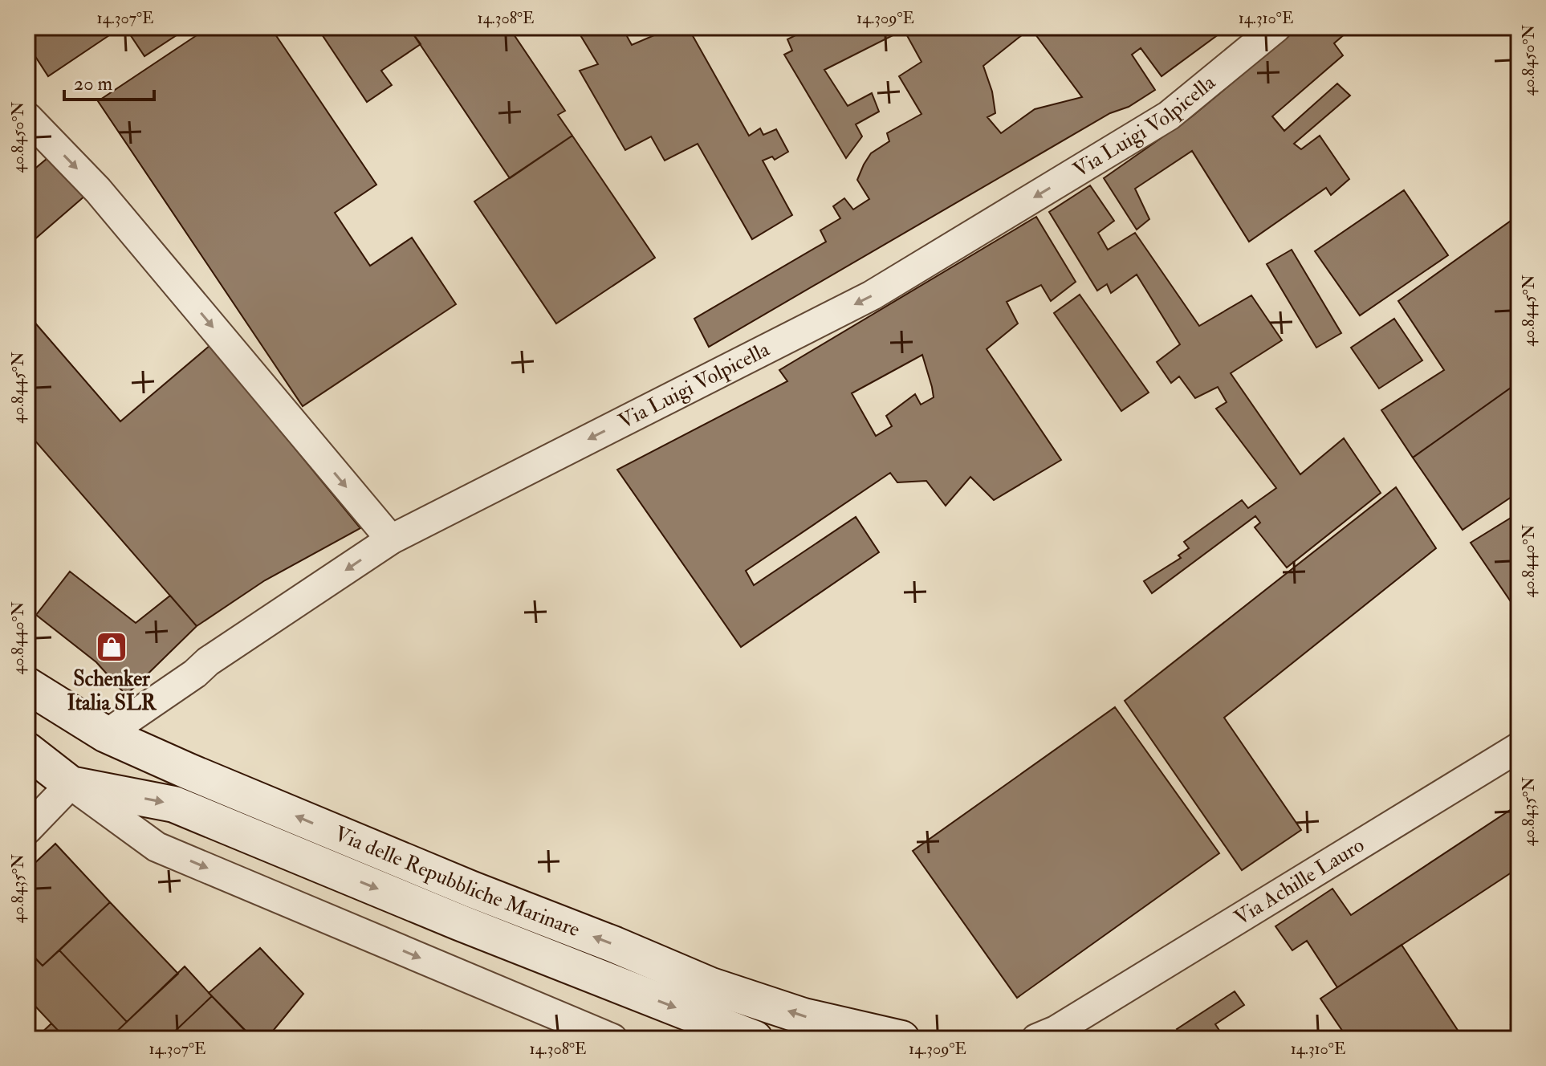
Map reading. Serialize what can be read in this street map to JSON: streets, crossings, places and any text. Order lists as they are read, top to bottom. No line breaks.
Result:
{"streets":{"main road":["Via delle Repubbliche Marinare"],"street":["Via Luigi Volpicella","Via Achille Lauro"]},"crossings":[["Via Luigi Volpicella","Via delle Repubbliche Marinare"]],"one_way":["Via Luigi Volpicella"],"places":{"shop":["Schenker Italia SLR"]},"scale_bar":"20 m","coordinates":["14.307°E","14.308°E","14.309°E","14.310°E","40.8450°N","40.8445°N","40.8440°N","40.8435°N"]}
